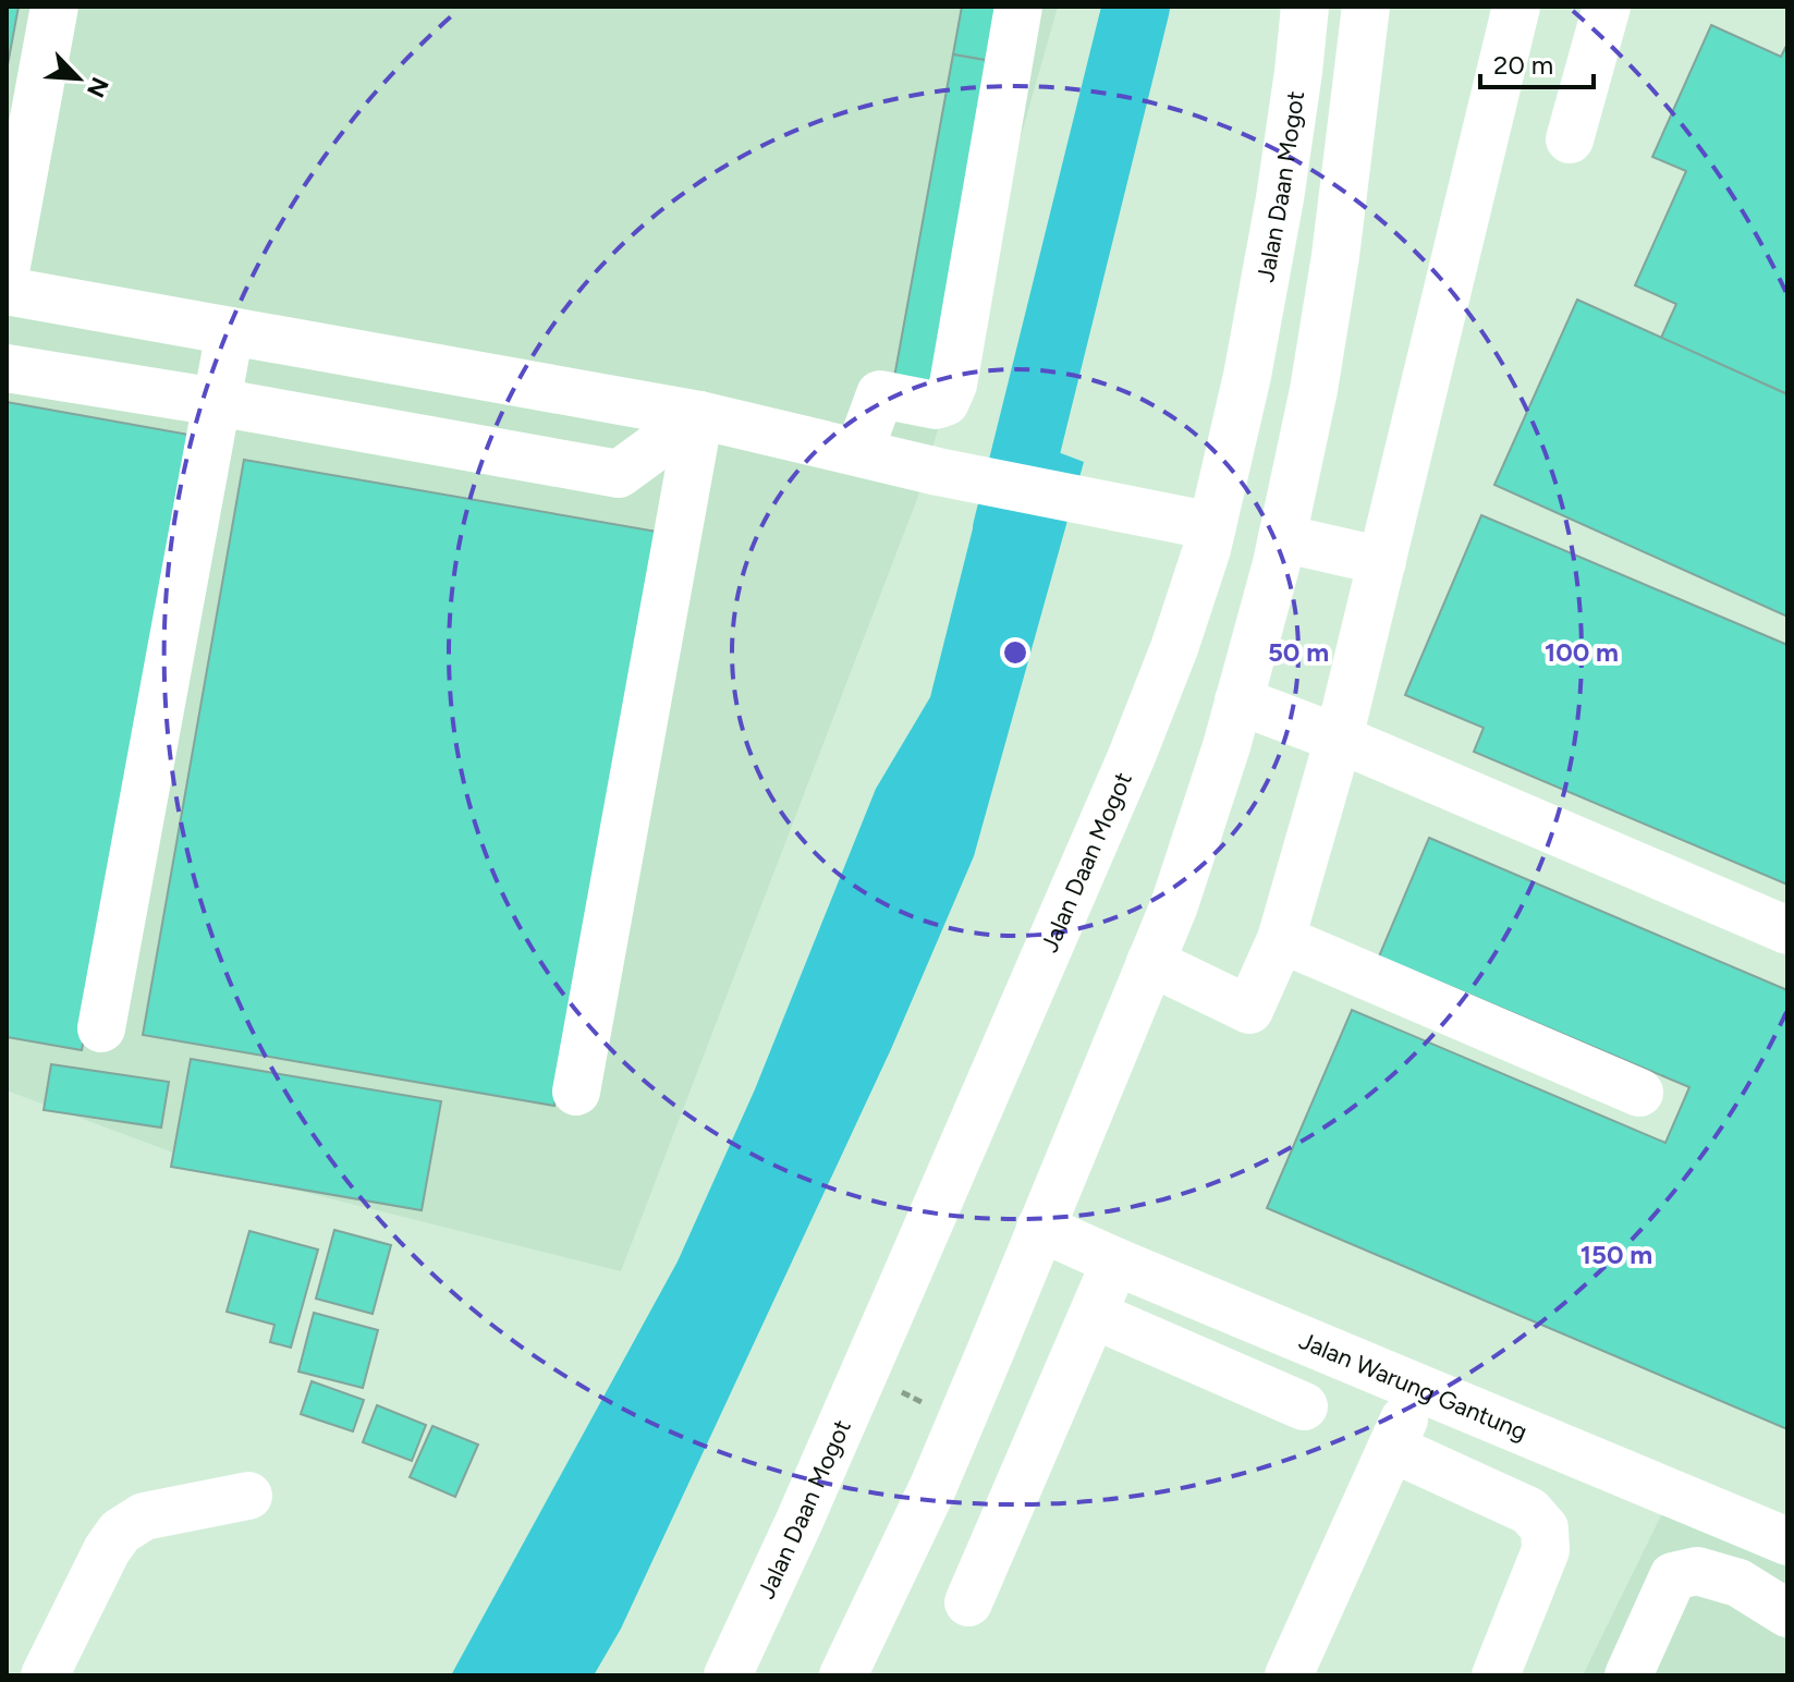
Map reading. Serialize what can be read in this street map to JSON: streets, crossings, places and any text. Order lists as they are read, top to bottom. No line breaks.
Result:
{"streets":{"main road":["Jalan Daan Mogot","Jalan Warung Gantung"]},"scale_bar":"20 m","north":"bottom right","rings":["50 m","100 m","150 m"]}
